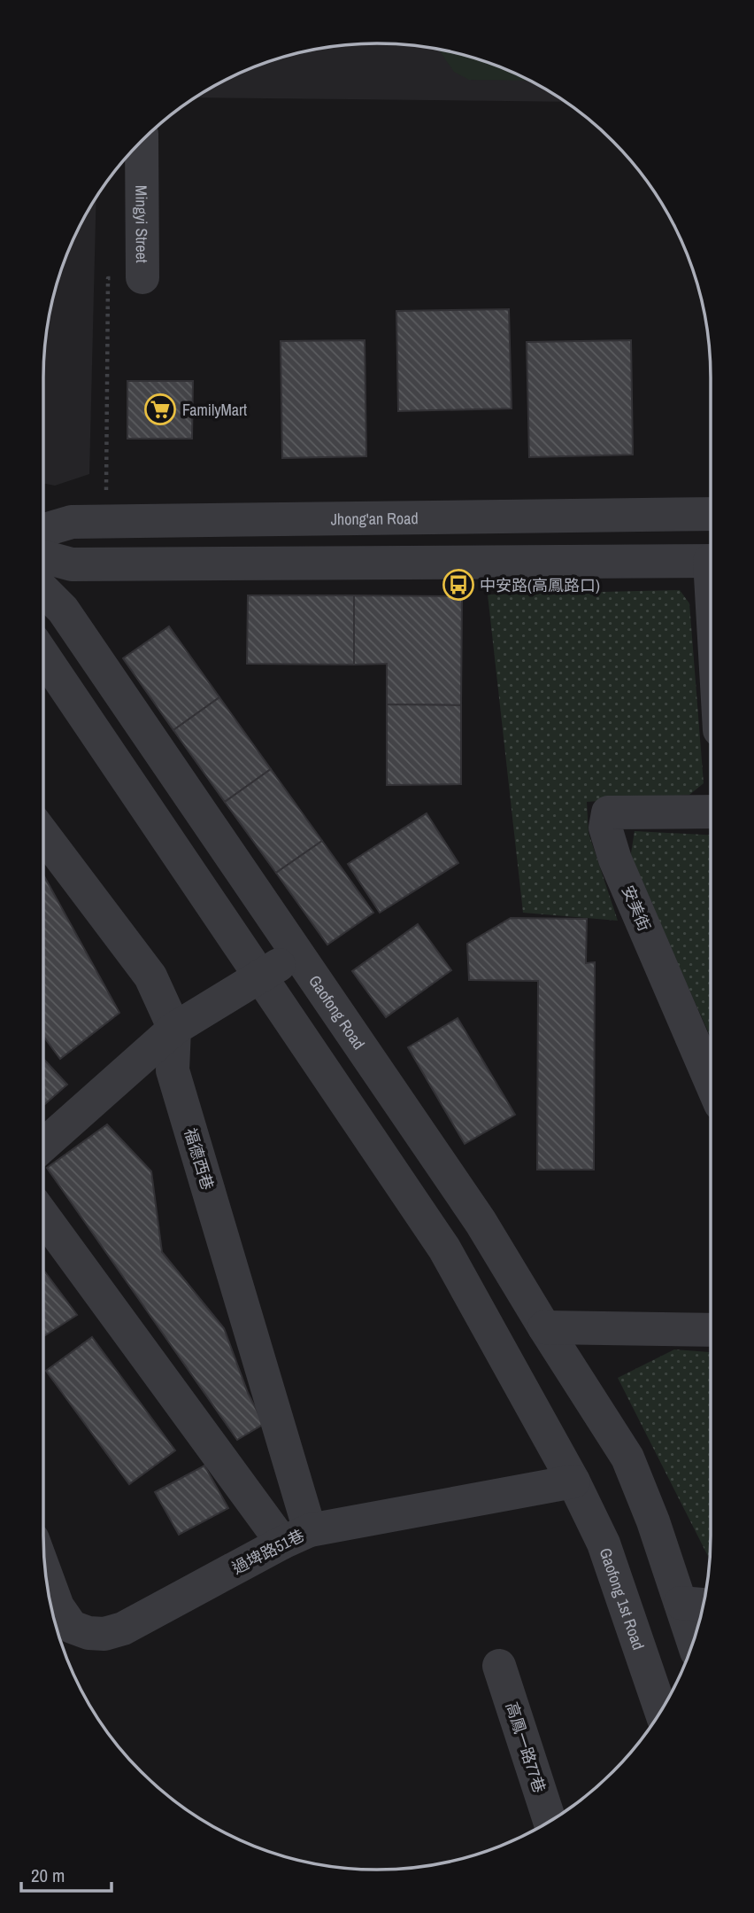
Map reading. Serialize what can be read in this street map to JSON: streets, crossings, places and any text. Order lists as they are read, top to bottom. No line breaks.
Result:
{"streets":{"street":["Mingyi Street","Jhong'an Road","安美街","Gaofong Road","福德西巷","過埤路51巷","Gaofong 1st Road","高鳳一路77巷"]},"crossings":[["福德西巷","過埤路51巷"],["過埤路51巷","Gaofong 1st Road"]],"places":{"supermarket":["FamilyMart"],"bus stop":["中安路(高鳳路口)"]},"scale_bar":"20 m"}
